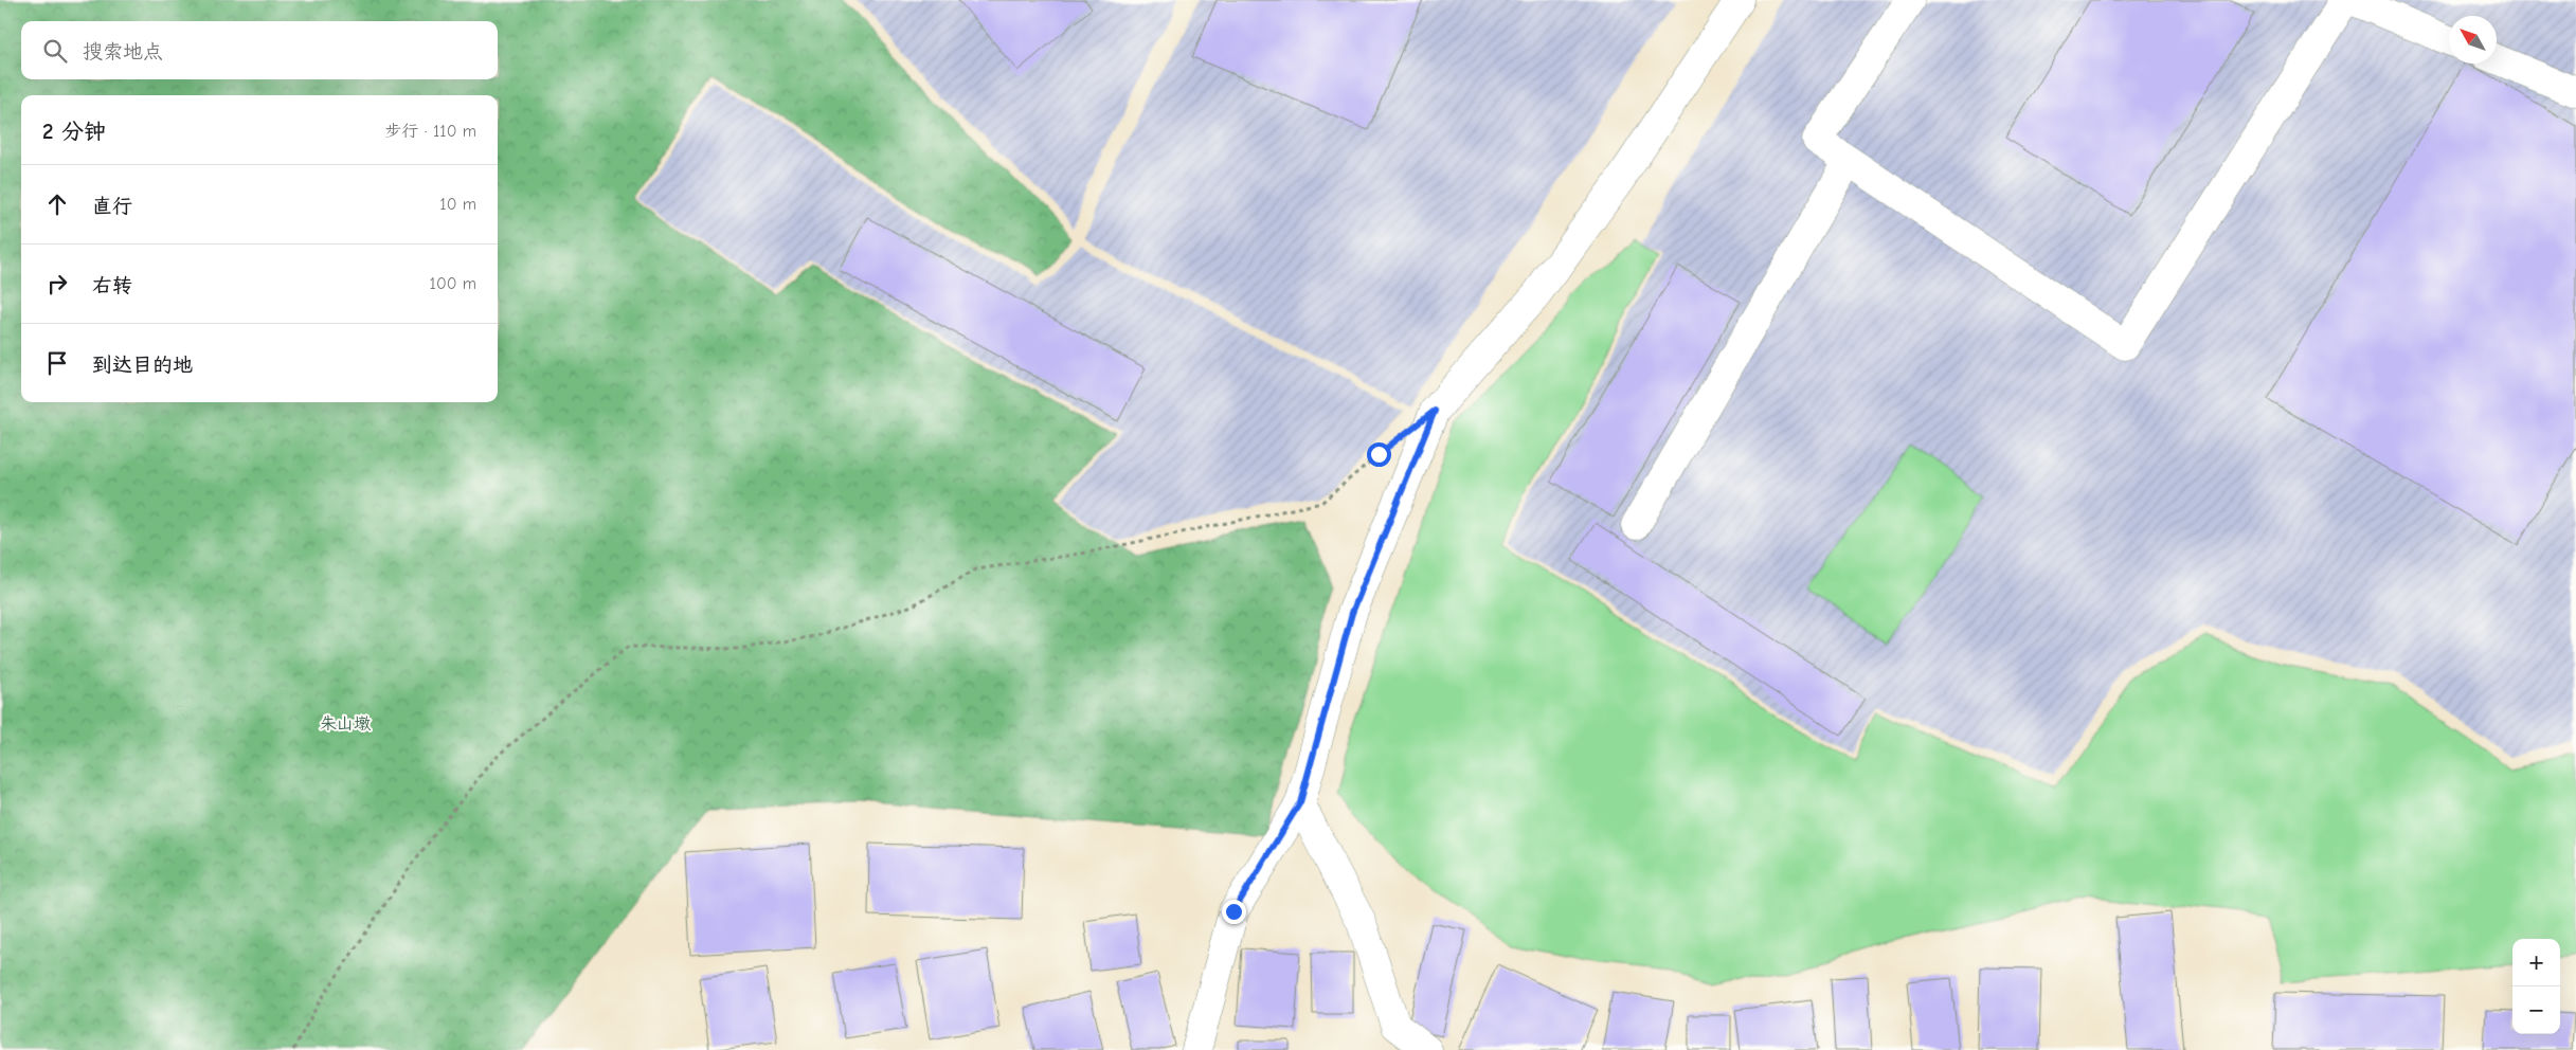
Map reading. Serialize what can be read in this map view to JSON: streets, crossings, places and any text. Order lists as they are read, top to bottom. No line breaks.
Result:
{"parks":["朱山墩"],"north":"top left","page":{"search":"搜索地点","heading":["2 分钟","步行 · 110 m"],"list":[["直行","10 m"],["右转","100 m"],"到达目的地"],"map_buttons":["+","−"]}}
